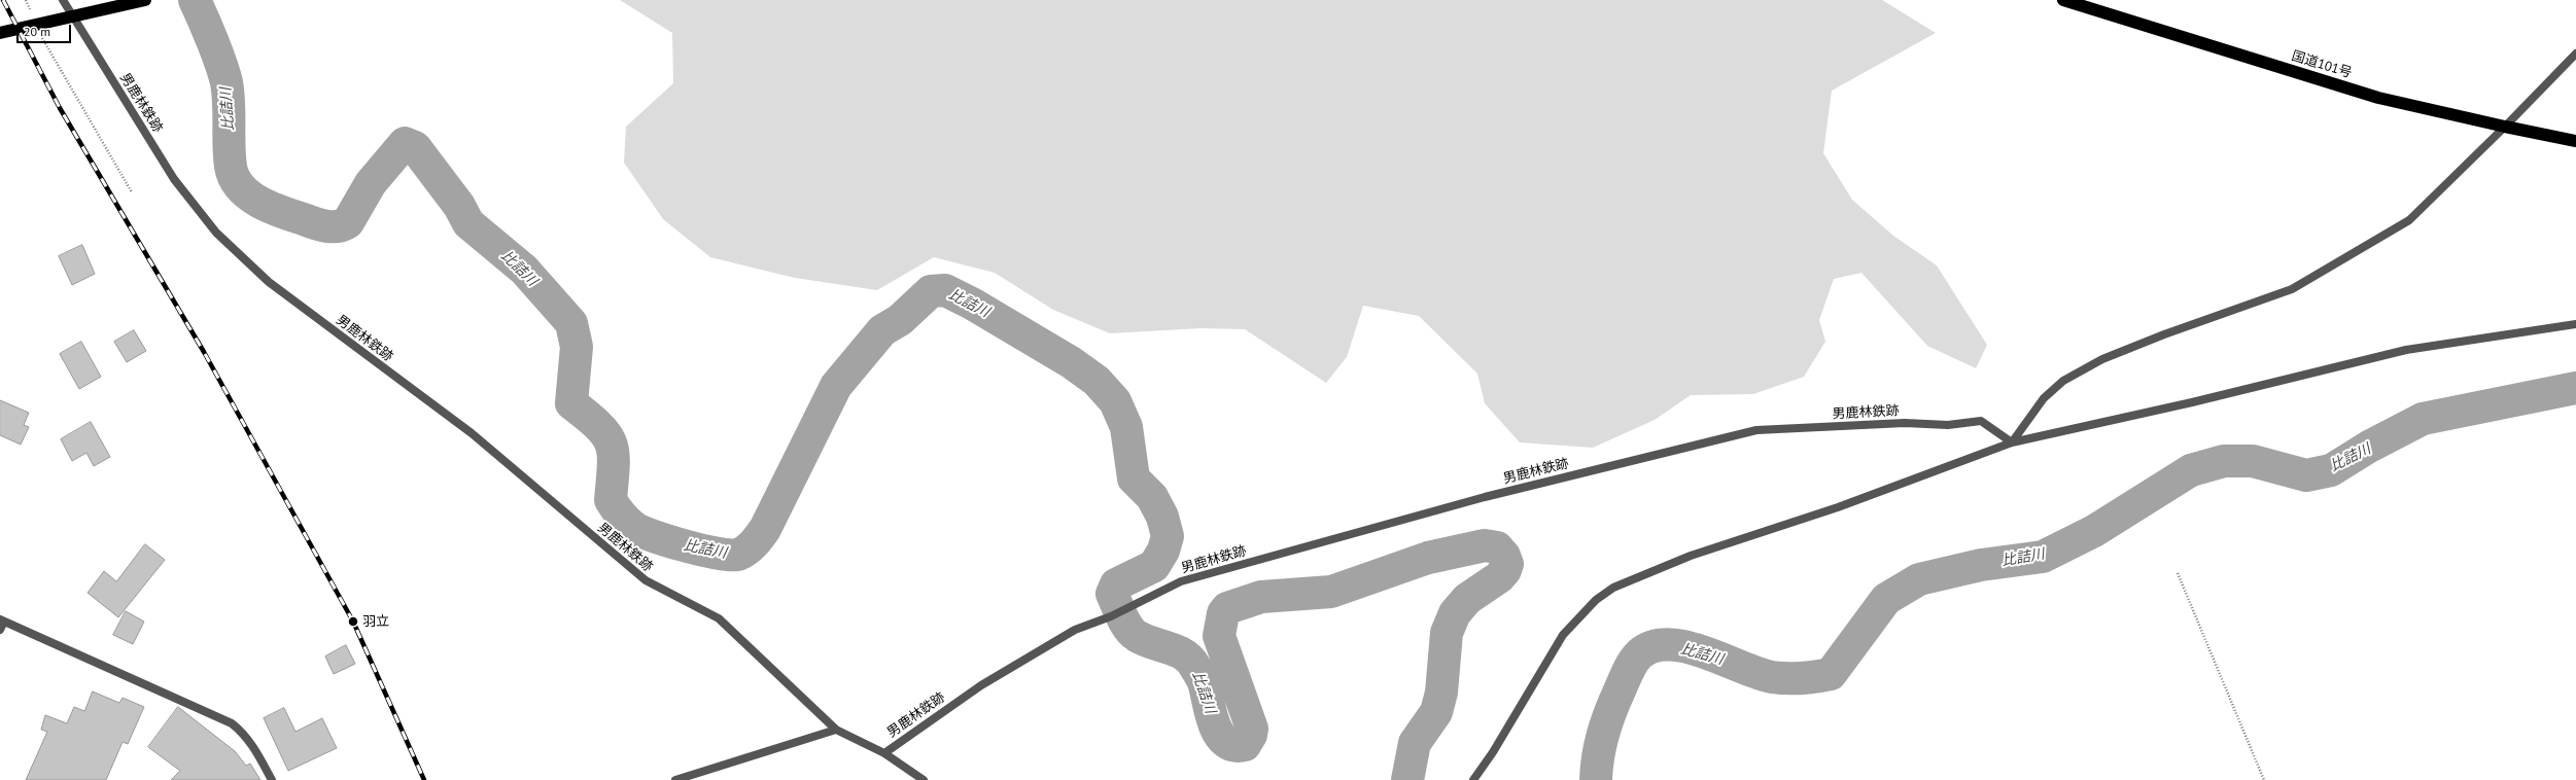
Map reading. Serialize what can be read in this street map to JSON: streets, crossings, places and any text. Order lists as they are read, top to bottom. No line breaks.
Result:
{"streets":{"highway":["国道101号"],"street":["男鹿林鉄跡"]},"water":["比詰川"],"places":["羽立"],"scale_bar":"20 m"}
